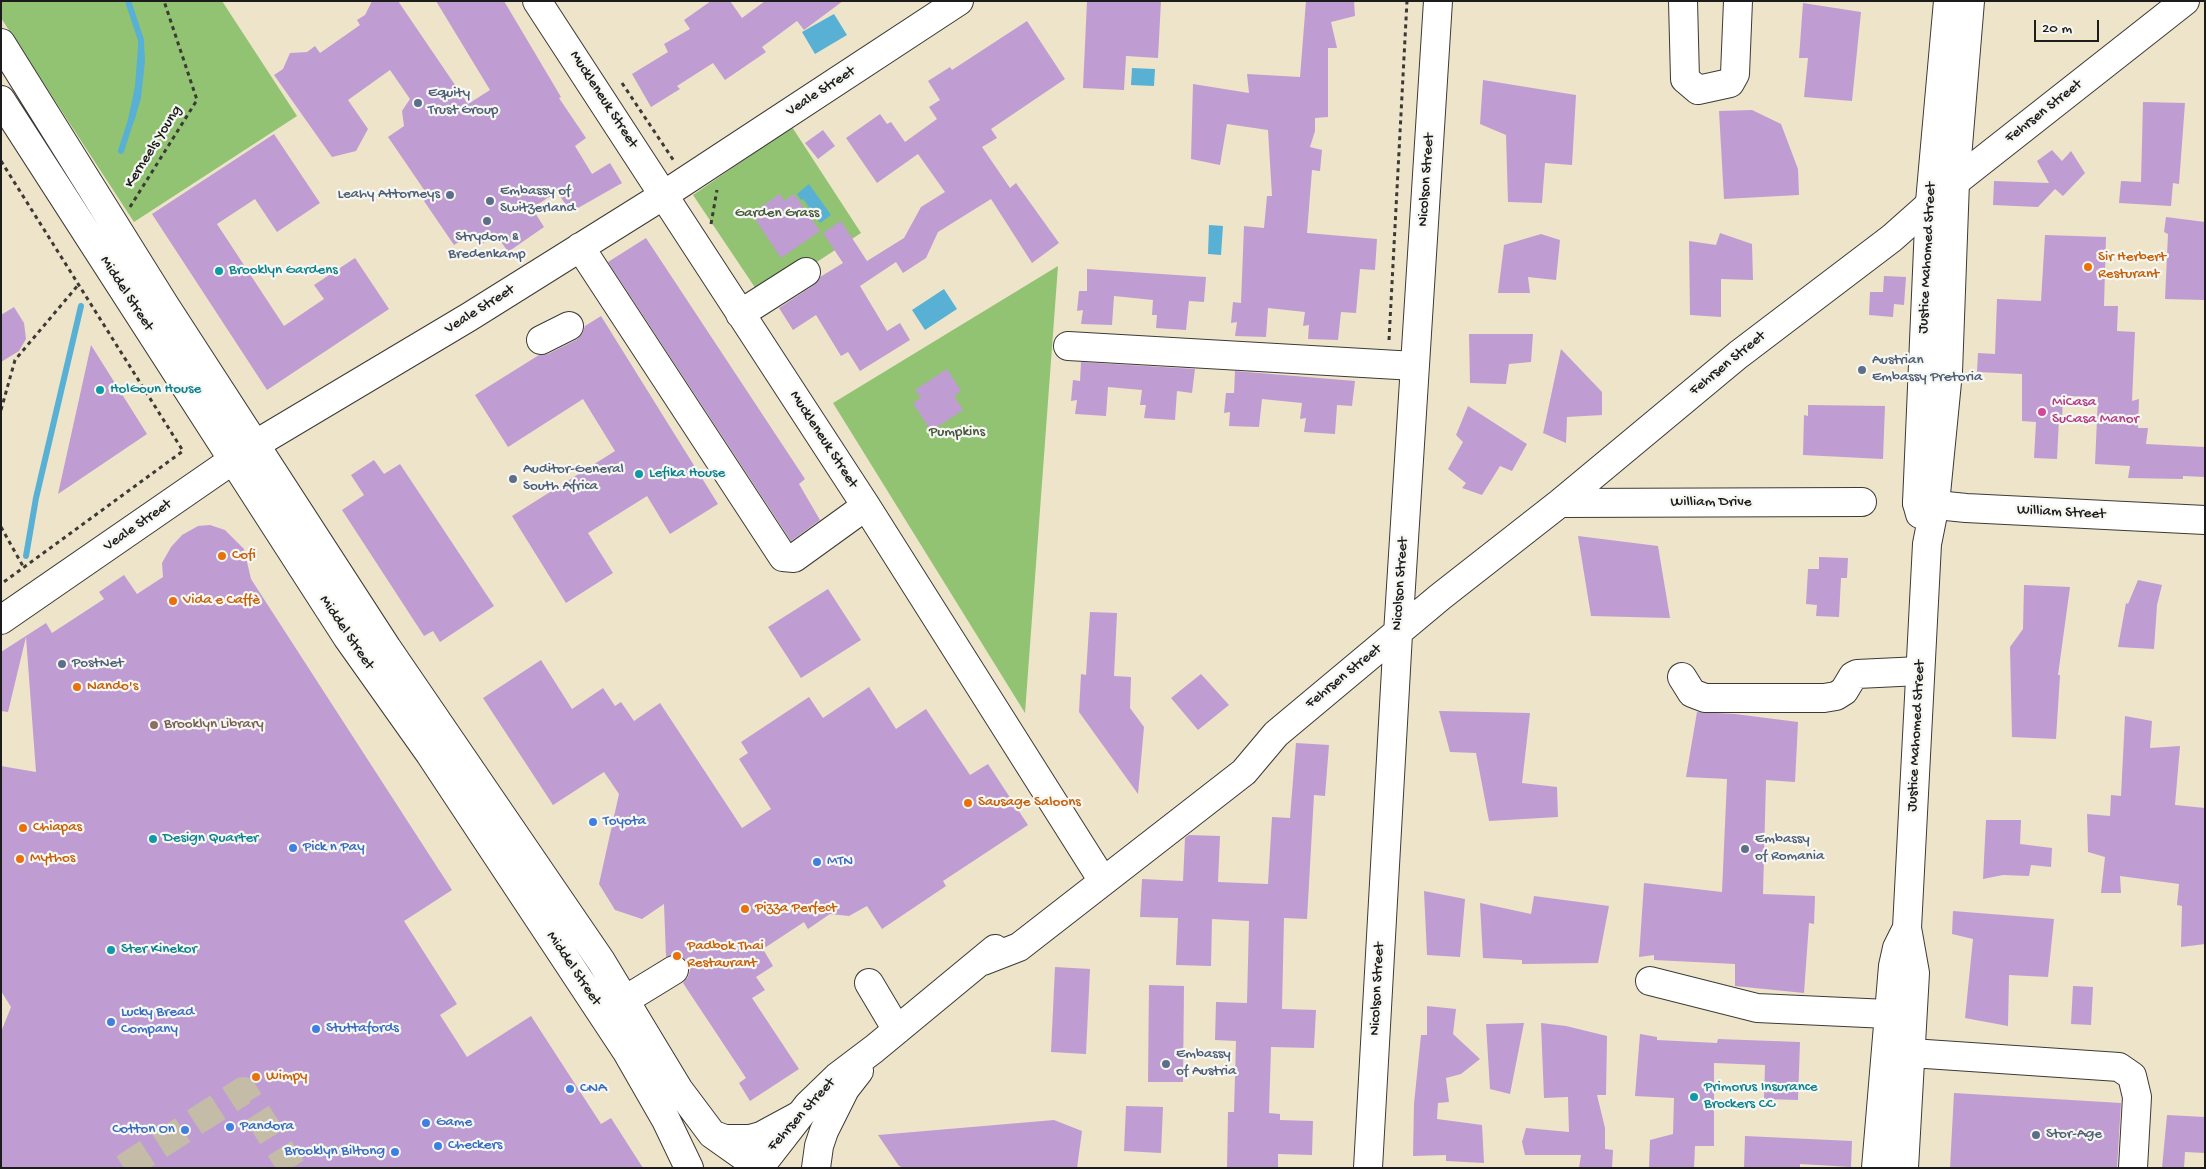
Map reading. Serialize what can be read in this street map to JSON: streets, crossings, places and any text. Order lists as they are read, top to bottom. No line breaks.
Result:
{"streets":{"street":["Veale Street","Muckleneuk Street","Fehrsen Street","Nicolson Street","Justice Mahomed Street","Middel Street","William Drive","William Street"],"path":["Kerneels Young"]},"crossings":[["Veale Street","Muckleneuk Street"],["Veale Street","Middel Street"],["Muckleneuk Street","Fehrsen Street"],["Fehrsen Street","Nicolson Street"],["Fehrsen Street","Justice Mahomed Street"],["Fehrsen Street","Middel Street"],["Fehrsen Street","William Drive"],["Justice Mahomed Street","William Street"]],"parks":["Garden Grass","Pumpkins"],"places":["Equity Trust Group","Leahy Attorneys","Embassy of Switzerland","Strydom & Bredenkamp","Sir Herbert Resturant","Brooklyn Gardens","Austrian Embassy Pretoria","HolGoun House","MiCasa SuCasa Manor","Lefika House","Auditor-General South Africa","Cofi","Vida e Caffè","PostNet","Nando's","Brooklyn Library","Sausage Saloons","Toyota","Chiapas","Design Quarter","Pick n Pay","Embassy of Romania","Mythos","MTN","Pizza Perfect","Ster Kinekor","Padbok Thai Restaurant","Lucky Bread Company","Stuttafords","Embassy of Austria","Wimpy","CNA","Primorus Insurance Brockers CC","Game","Pandora","Cotton On","Stor-Age","Checkers","Brooklyn Biltong"],"scale_bar":"20 m"}
